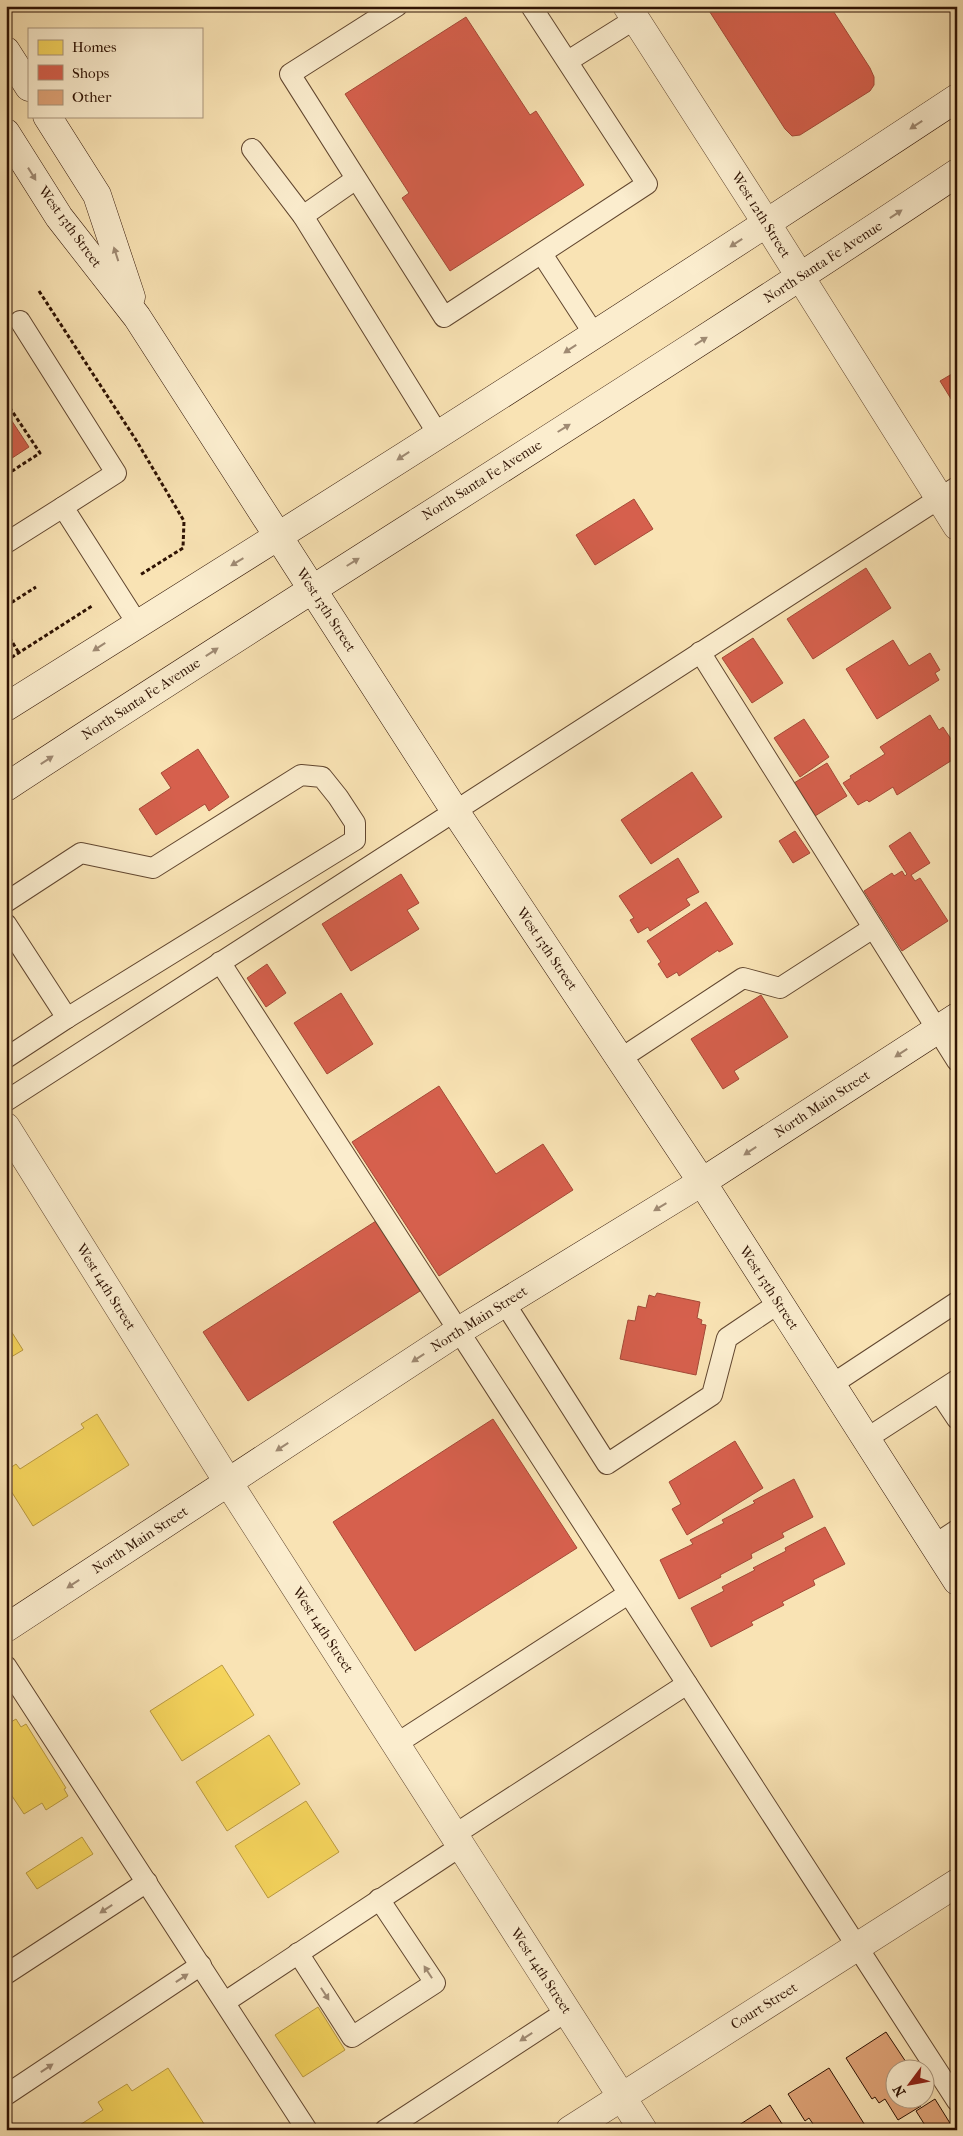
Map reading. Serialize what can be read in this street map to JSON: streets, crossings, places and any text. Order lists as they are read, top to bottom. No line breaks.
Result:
{"streets":{"street":["West 12th Street","West 13th Street","North Santa Fe Avenue","North Main Street","West 14th Street","Court Street"]},"crossings":[["West 12th Street","North Santa Fe Avenue"],["West 13th Street","North Santa Fe Avenue"],["West 13th Street","North Main Street"],["North Main Street","West 14th Street"],["West 14th Street","Court Street"]],"one_way":["North Main Street"],"legend":["Homes","Shops","Other"],"north":"bottom left"}
